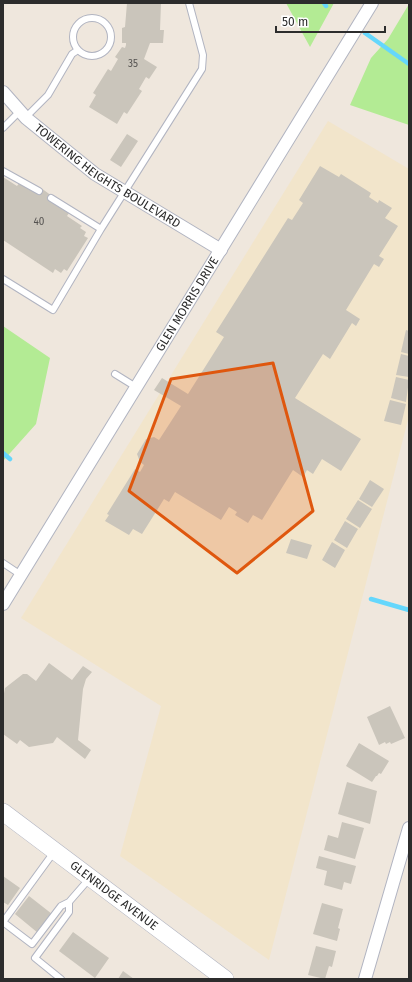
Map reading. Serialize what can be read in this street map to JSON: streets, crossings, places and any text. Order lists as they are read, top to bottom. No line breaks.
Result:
{"streets":{"main road":["GLENRIDGE AVENUE"],"street":["TOWERING HEIGHTS BOULEVARD","GLEN MORRIS DRIVE"]},"crossings":[["TOWERING HEIGHTS BOULEVARD","GLEN MORRIS DRIVE"]],"house_numbers":["35","40"],"scale_bar":"50 m"}
